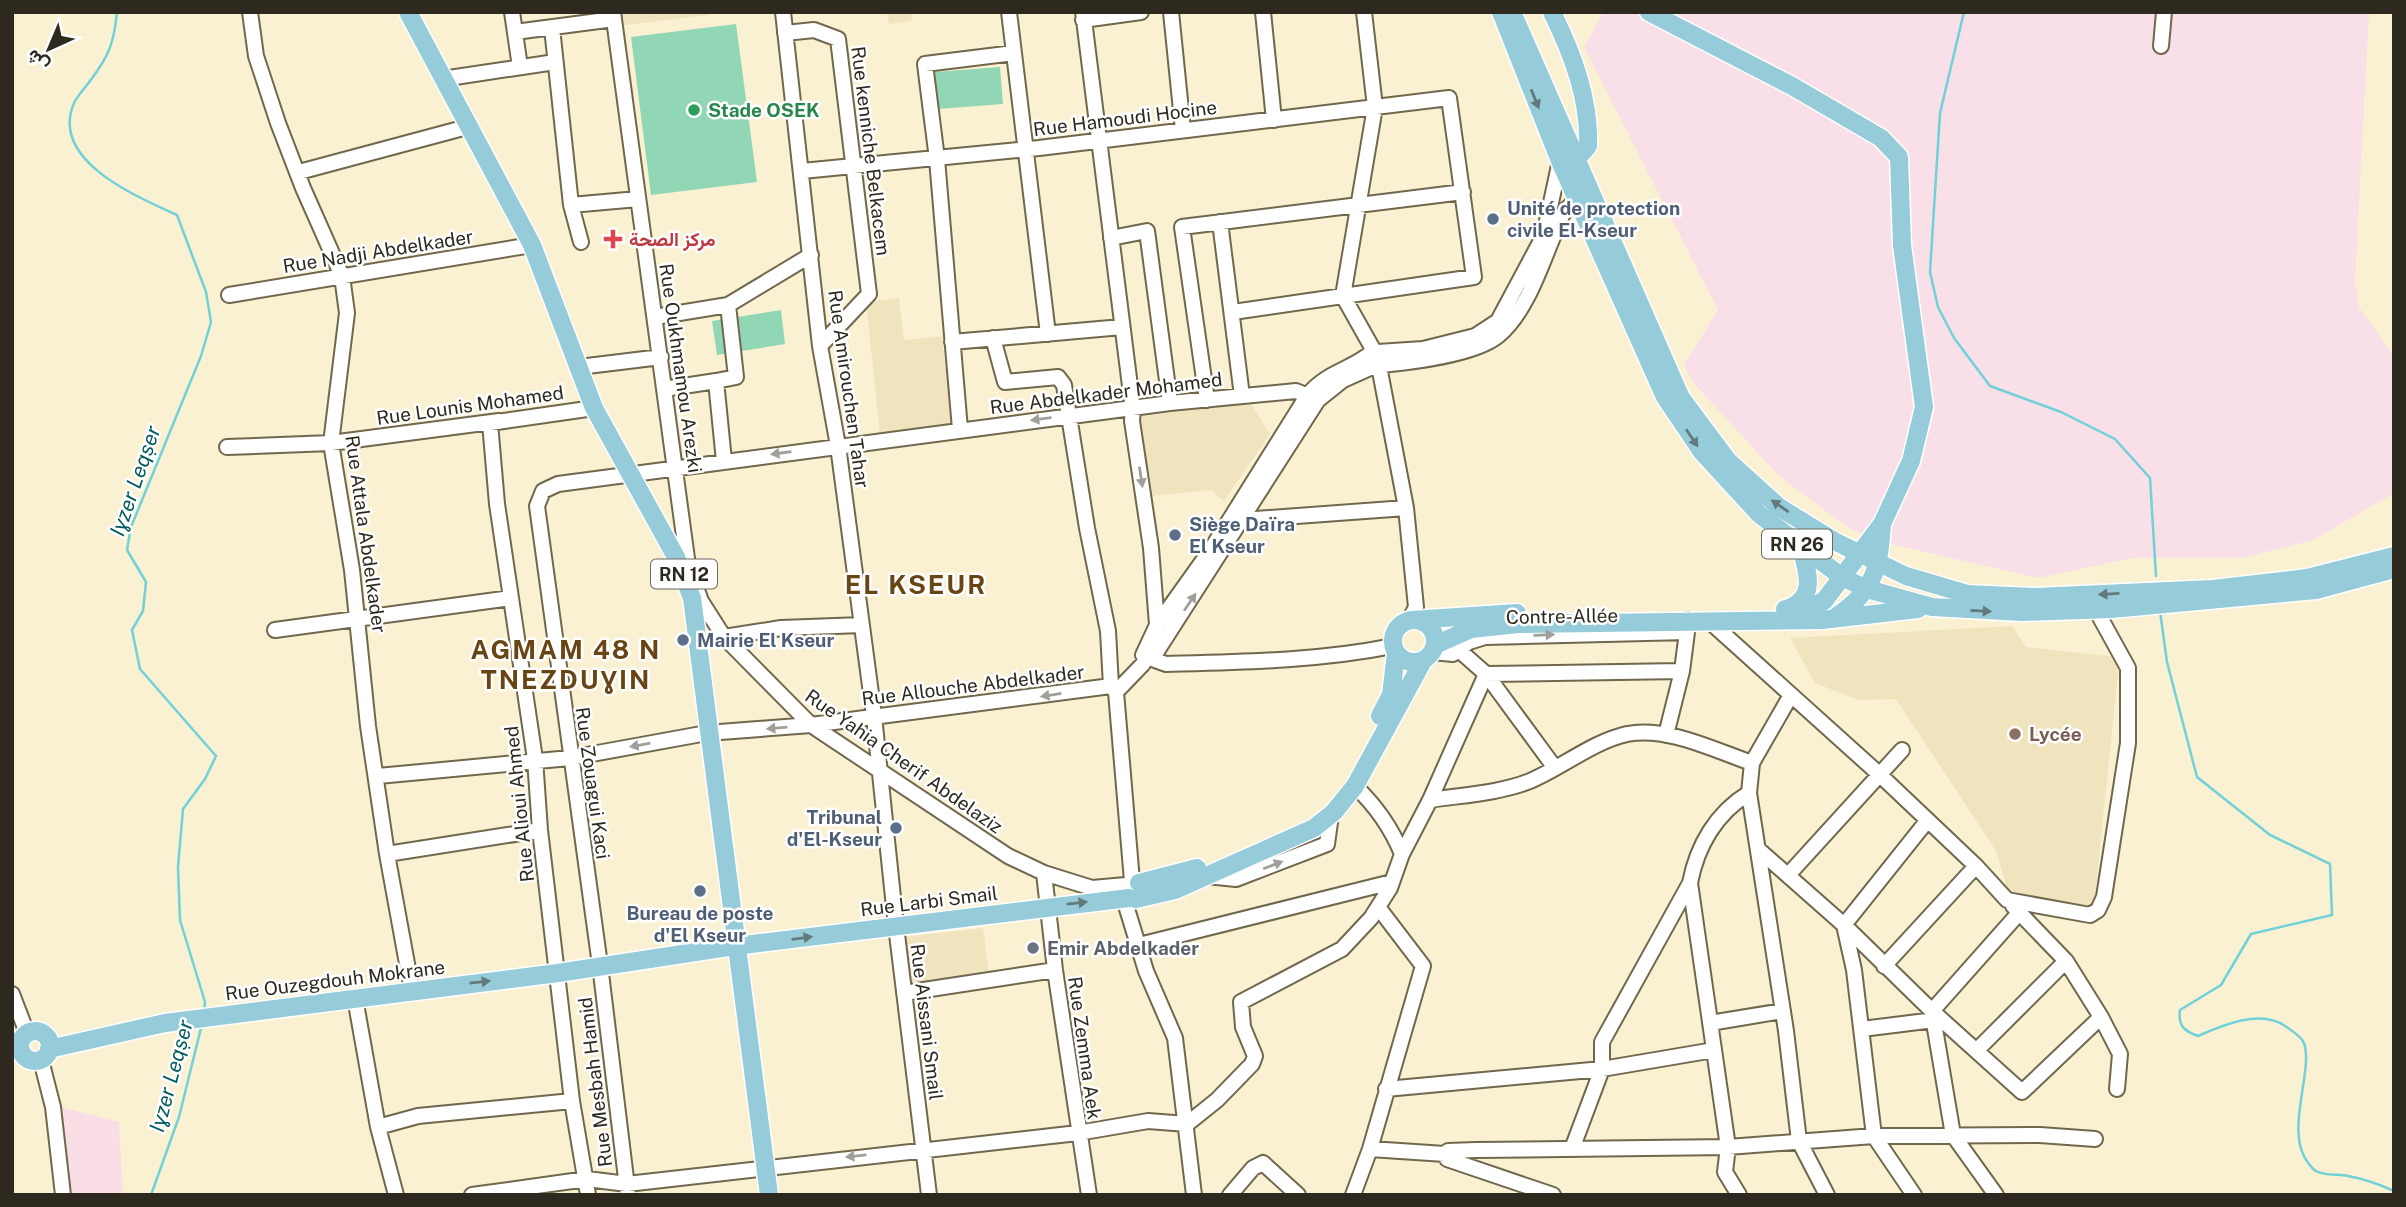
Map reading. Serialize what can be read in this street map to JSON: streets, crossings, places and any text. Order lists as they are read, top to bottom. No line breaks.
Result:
{"streets":{"main road":["RN 26","RN 12","Rue Larbi Smail","Rue Ouzegdouh Mokrane"],"street":["Rue Hamoudi Hocine","Rue kenniche Belkacem","Rue Nadji Abdelkader","Rue Oukhmamou Arezki","Rue Amirouchen Tahar","Rue Abdelkader Mohamed","Rue Lounis Mohamed","Rue Attala Abdelkader","Contre-Allée","Rue Allouche Abdelkader","Rue Yahia Cherif Abdelaziz","Rue Zouagui Kaci","Rue Alioui Ahmed","Rue Aissani Smail","Rue Zemma Aek","Rue Mesbah Hamid"]},"crossings":[["Rue Hamoudi Hocine","Rue kenniche Belkacem"],["Rue Hamoudi Hocine","Rue Amirouchen Tahar"],["Rue kenniche Belkacem","Rue Amirouchen Tahar"],["Rue Nadji Abdelkader","Rue Attala Abdelkader"],["Rue Nadji Abdelkader","RN 12"],["Rue Oukhmamou Arezki","Rue Yahia Cherif Abdelaziz"],["Rue Oukhmamou Arezki","Rue Zouagui Kaci"],["Rue Amirouchen Tahar","Rue Abdelkader Mohamed"],["Rue Amirouchen Tahar","Rue Allouche Abdelkader"],["Rue Amirouchen Tahar","Rue Yahia Cherif Abdelaziz"],["Rue Amirouchen Tahar","Rue Aissani Smail"],["Rue Abdelkader Mohamed","Rue Zouagui Kaci"],["Rue Lounis Mohamed","Rue Attala Abdelkader"],["Rue Lounis Mohamed","RN 12"],["Rue Lounis Mohamed","Rue Alioui Ahmed"],["Rue Attala Abdelkader","Rue Allouche Abdelkader"],["Rue Attala Abdelkader","Rue Ouzegdouh Mokrane"],["RN 12","Rue Allouche Abdelkader"],["RN 12","Rue Zouagui Kaci"],["RN 12","Rue Alioui Ahmed"],["RN 12","Rue Larbi Smail"],["Rue Allouche Abdelkader","Rue Yahia Cherif Abdelaziz"],["Rue Allouche Abdelkader","Rue Zouagui Kaci"],["Rue Allouche Abdelkader","Rue Alioui Ahmed"],["Rue Yahia Cherif Abdelaziz","Rue Larbi Smail"],["Rue Yahia Cherif Abdelaziz","Rue Aissani Smail"],["Rue Yahia Cherif Abdelaziz","Rue Zemma Aek"],["Rue Zouagui Kaci","Rue Larbi Smail"],["Rue Zouagui Kaci","Rue Ouzegdouh Mokrane"],["Rue Zouagui Kaci","Rue Mesbah Hamid"],["Rue Alioui Ahmed","Rue Ouzegdouh Mokrane"],["Rue Larbi Smail","Rue Ouzegdouh Mokrane"],["Rue Larbi Smail","Rue Aissani Smail"],["Rue Larbi Smail","Rue Zemma Aek"],["Rue Larbi Smail","Rue Mesbah Hamid"],["Rue Ouzegdouh Mokrane","Rue Mesbah Hamid"]],"one_way":["Rue Allouche Abdelkader","Rue Larbi Smail"],"districts":["EL KSEUR","AGMAM 48 N TNEZDUƔIN"],"water":["Iɣzer Leqṣer"],"places":{"other":["Stade OSEK","Unité de protection civile El-Kseur","Siège Daïra El Kseur","Mairie El Kseur","Lycée","Tribunal d'El-Kseur","Bureau de poste d'El Kseur","Emir Abdelkader"],"health":["مركز الصحة"]},"north":"bottom left"}
